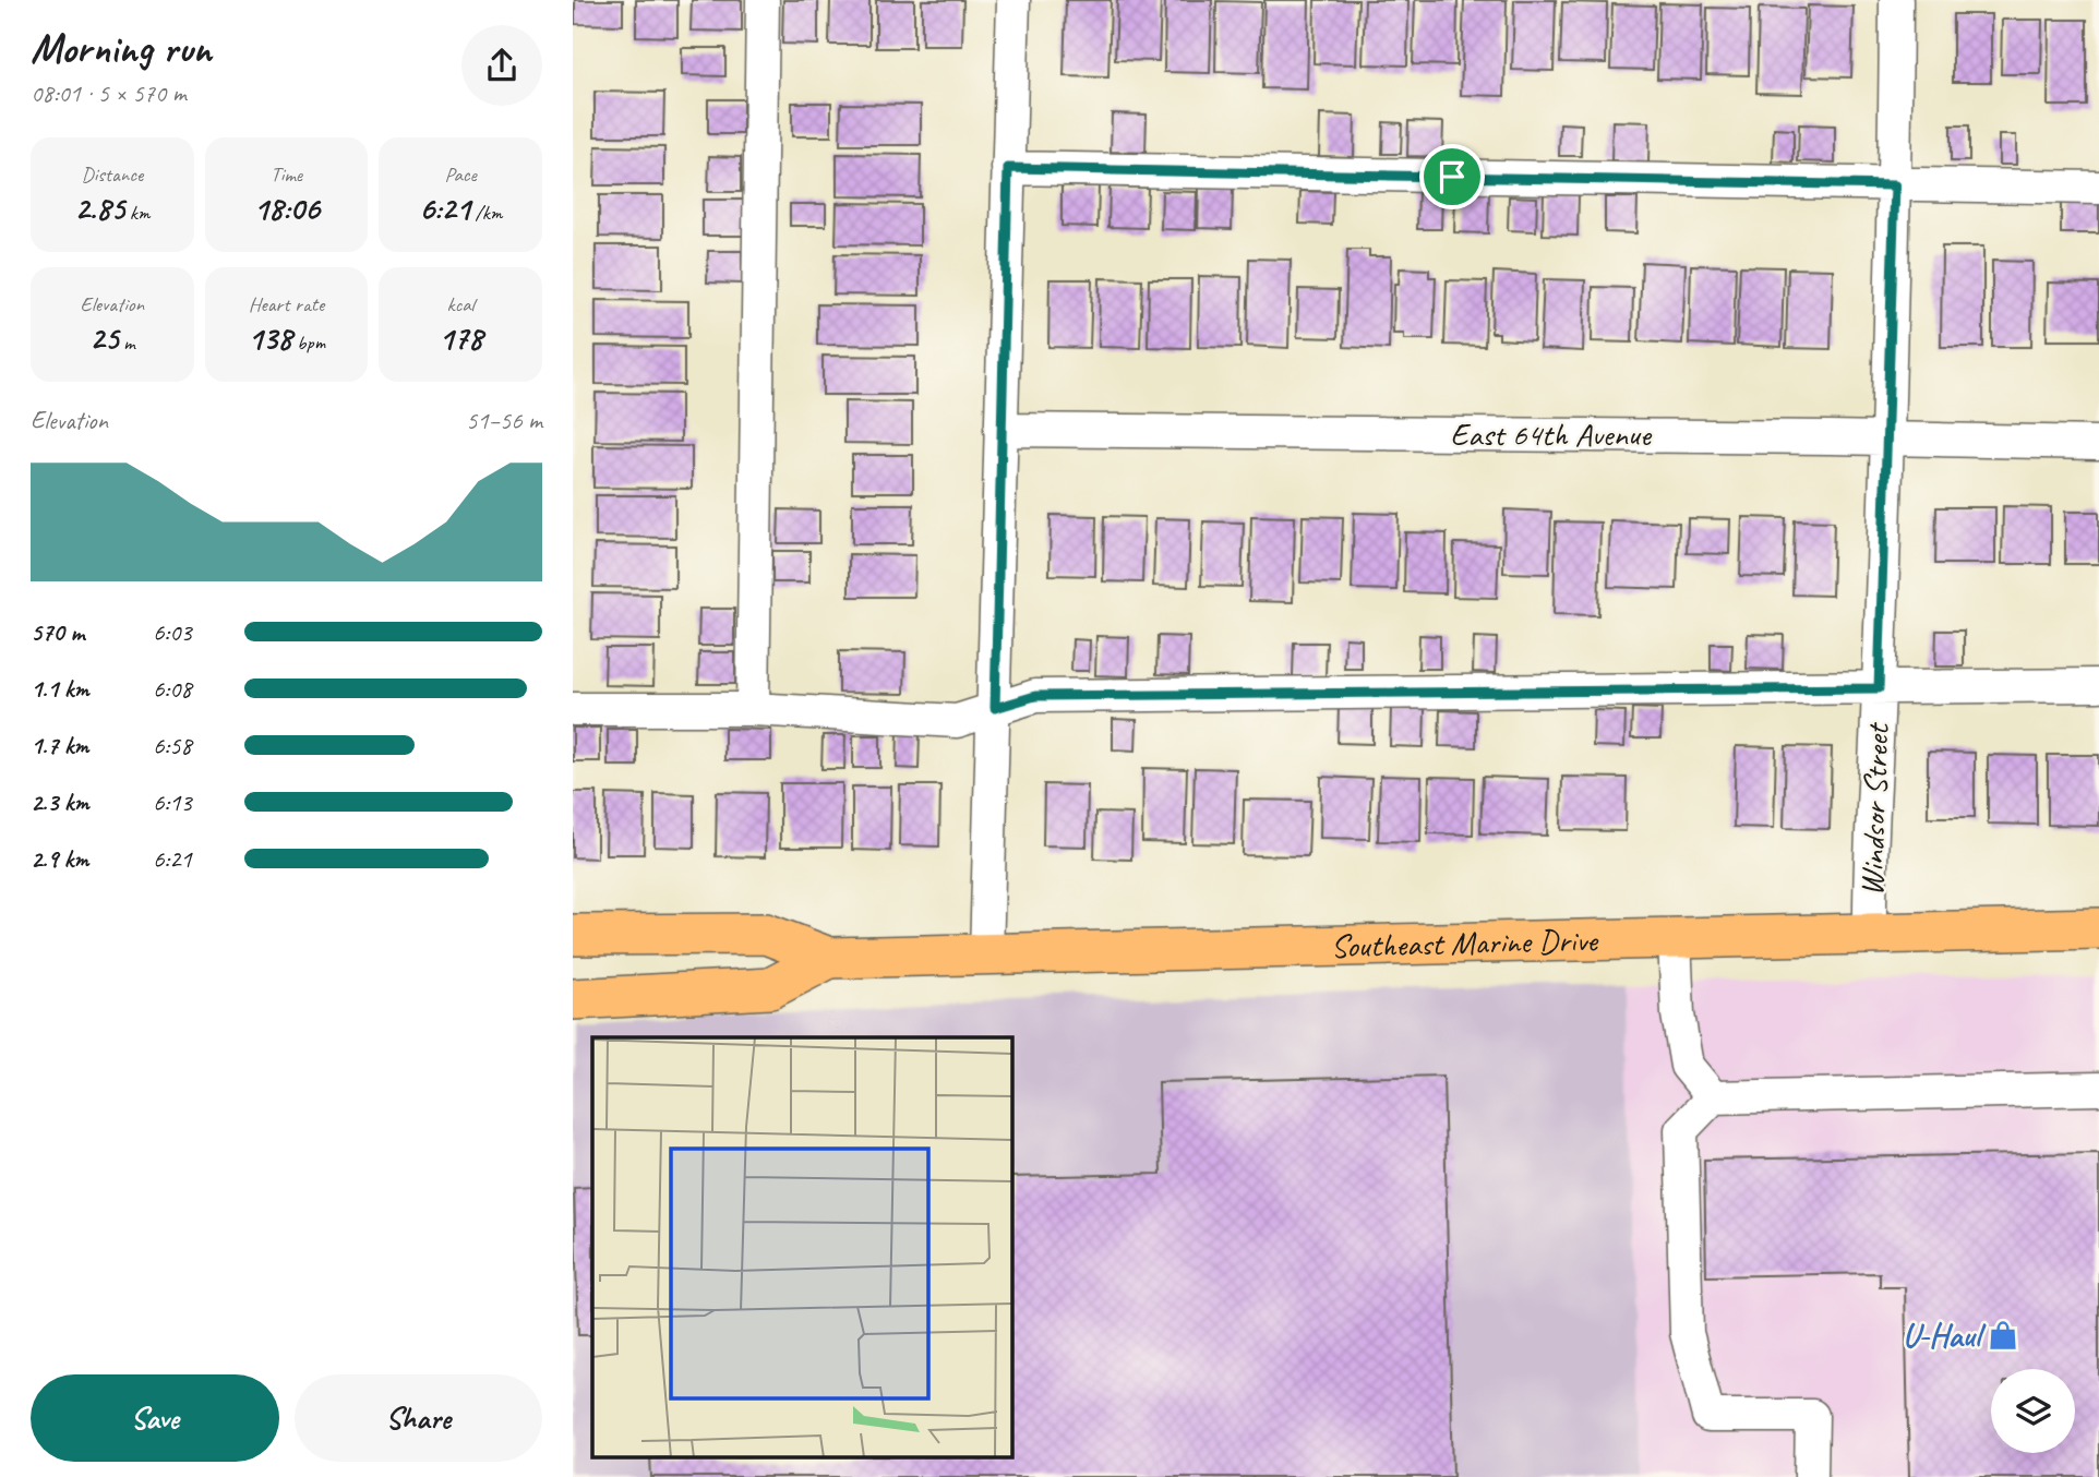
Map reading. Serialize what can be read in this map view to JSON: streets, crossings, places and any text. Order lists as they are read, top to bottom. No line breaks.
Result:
{"streets":{"main road":["Southeast Marine Drive"],"street":["East 64th Avenue","Windsor Street"]},"crossings":[["East 64th Avenue","Windsor Street"],["Windsor Street","Southeast Marine Drive"]],"places":{"shop":["U-Haul"]},"page":{"heading":["Morning run","08:01 · 5 × 570 m"],"stats":[["Distance","2.85 km"],["Time","18:06"],["Pace","6:21 /km"],["Elevation","25 m"],["Heart rate","138 bpm"],["kcal","178"]],"chart":["Elevation","51–56 m"],"list":[{"name":"570 m","note":"6:03"},{"name":"1.1 km","note":"6:08"},{"name":"1.7 km","note":"6:58"},{"name":"2.3 km","note":"6:13"},{"name":"2.9 km","note":"6:21"}],"buttons":["Save","Share"]}}
